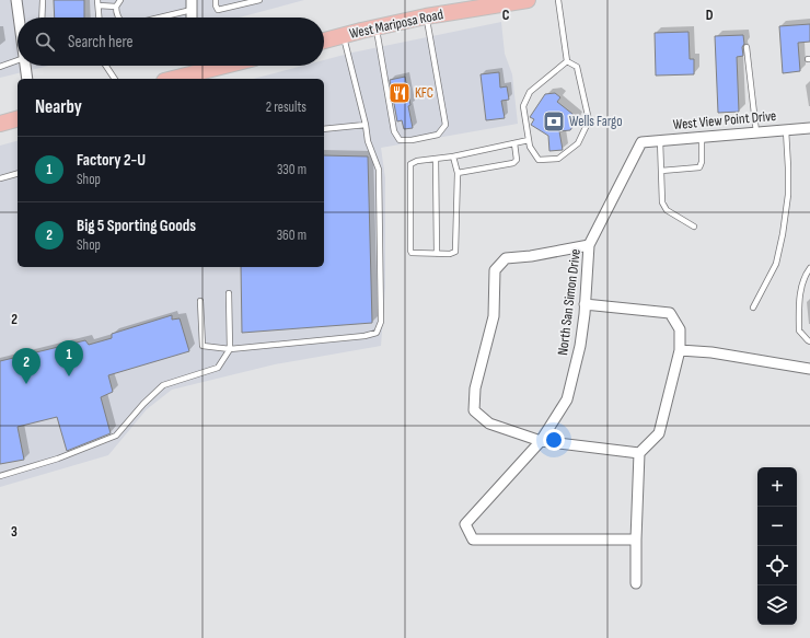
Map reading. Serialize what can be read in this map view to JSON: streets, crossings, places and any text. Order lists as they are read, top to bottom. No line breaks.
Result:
{"streets":{"main road":["West Mariposa Road"],"street":["West View Point Drive","North San Simon Drive"]},"crossings":[["West View Point Drive","North San Simon Drive"]],"places":{"restaurant":["KFC"],"bank":["Wells Fargo"]},"page":{"search":"Search here","heading":["Nearby","2 results"],"list":[{"mark":"1","name":"Factory 2-U","note":"Shop","value":"330 m"},{"mark":"2","name":"Big 5 Sporting Goods","note":"Shop","value":"360 m"}],"pins":["1","2"],"map_buttons":["+","−"]},"grid":{"columns":["C","D"],"rows":["2","3"]}}
